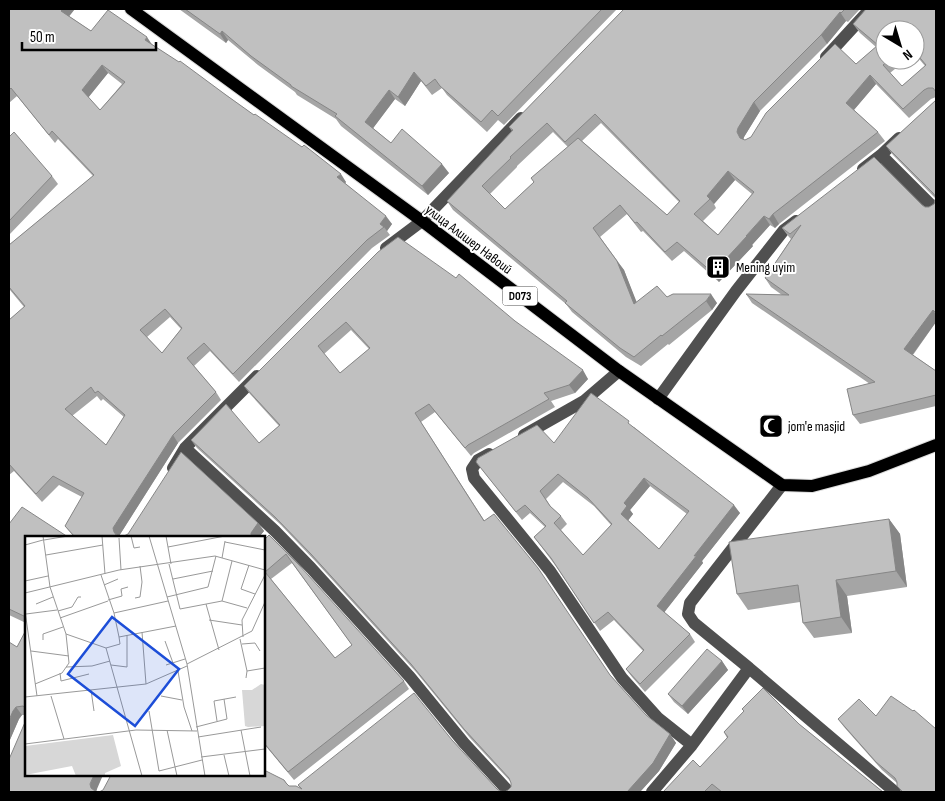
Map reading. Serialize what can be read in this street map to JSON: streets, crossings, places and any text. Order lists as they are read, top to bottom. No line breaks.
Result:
{"streets":{"main road":["улица Алишер Навоий","D073"]},"places":{"building":["Mening uyim"],"mosque":["jom'e masjid"]},"scale_bar":"50 m","north":"bottom right"}
